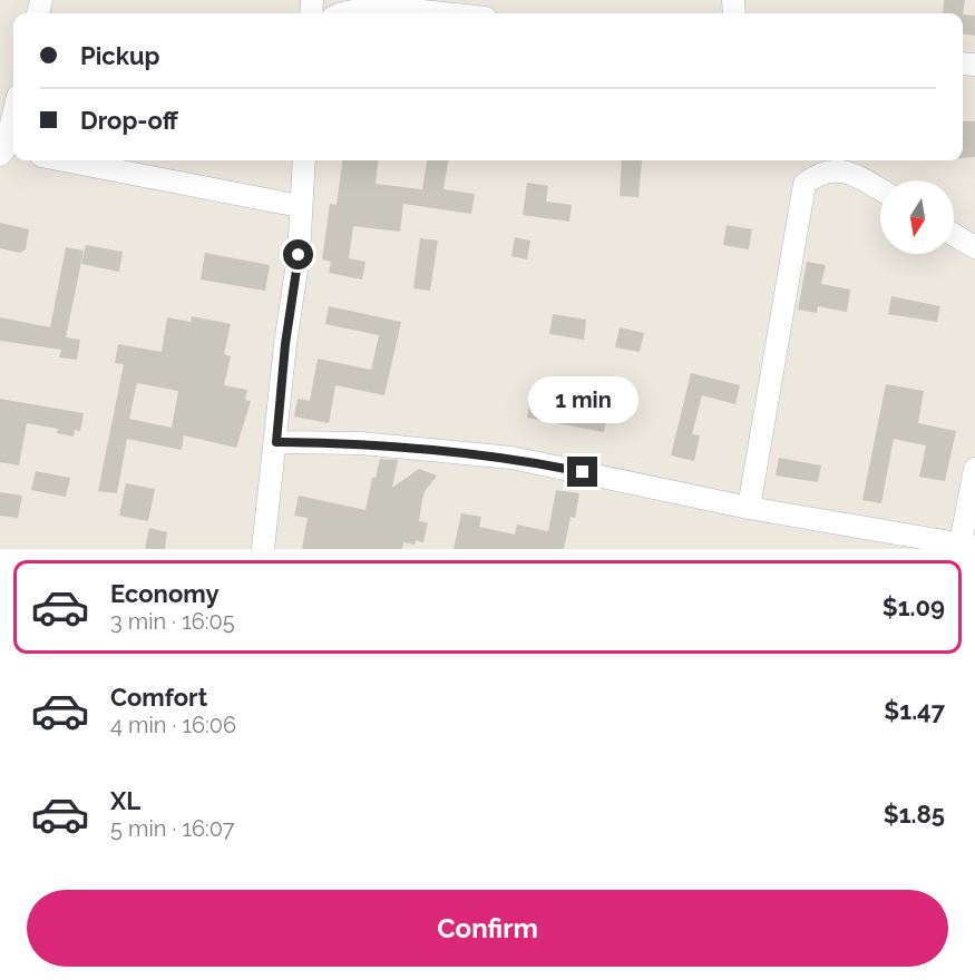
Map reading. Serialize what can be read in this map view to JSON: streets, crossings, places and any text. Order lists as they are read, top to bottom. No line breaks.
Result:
{"north":"bottom","page":{"banner":["Pickup","Drop-off"],"bubble":"1 min","list":[{"name":"Economy","note":"3 min · 16:05","value":"$1.09"},{"name":"Comfort","note":"4 min · 16:06","value":"$1.47"},{"name":"XL","note":"5 min · 16:07","value":"$1.85"}],"buttons":"Confirm"}}
